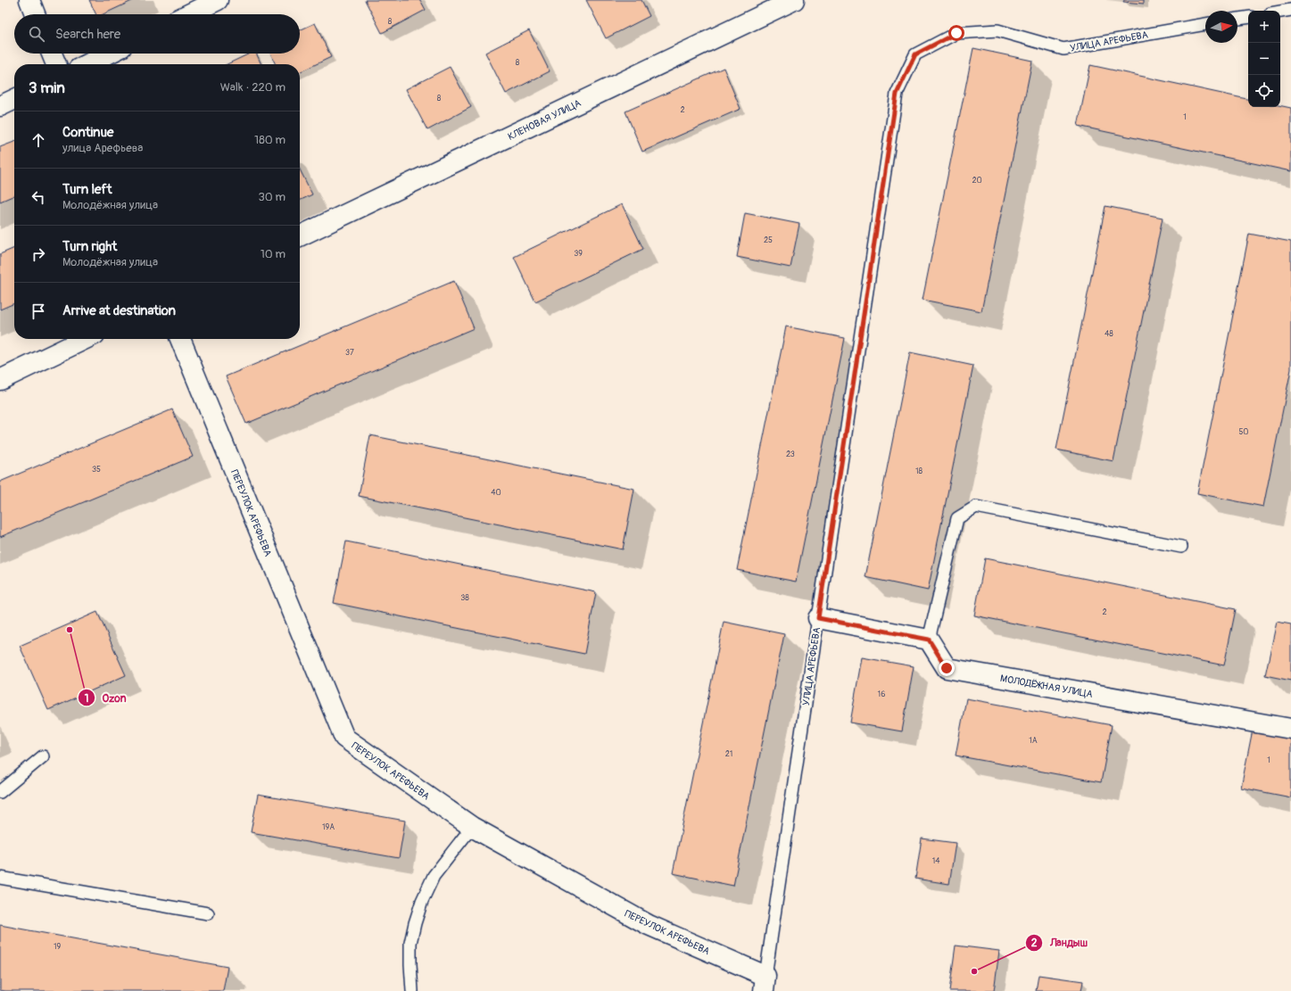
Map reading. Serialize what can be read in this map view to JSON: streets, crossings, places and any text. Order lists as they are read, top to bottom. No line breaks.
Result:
{"streets":{"street":["КЛЕНОВАЯ УЛИЦА","ПЕРЕУЛОК АРЕФЬЕВА","МОЛОДЁЖНАЯ УЛИЦА"],"lane":["УЛИЦА АРЕФЬЕВА"]},"crossings":[["УЛИЦА АРЕФЬЕВА","ПЕРЕУЛОК АРЕФЬЕВА"]],"places":["Ozon","Ландыш"],"house_numbers":["8","8","8","2","1","20","25","39","48","37","50","23","35","18","40","38","2","16","1А","21","1","19А","14","19"],"north":"right","page":{"map_buttons":["+","−"],"search":"Search here","heading":["3 min","Walk · 220 m"],"list":[["Continue","улица Арефьева","180 m"],["Turn left","Молодёжная улица","30 m"],["Turn right","Молодёжная улица","10 m"],"Arrive at destination"]}}
